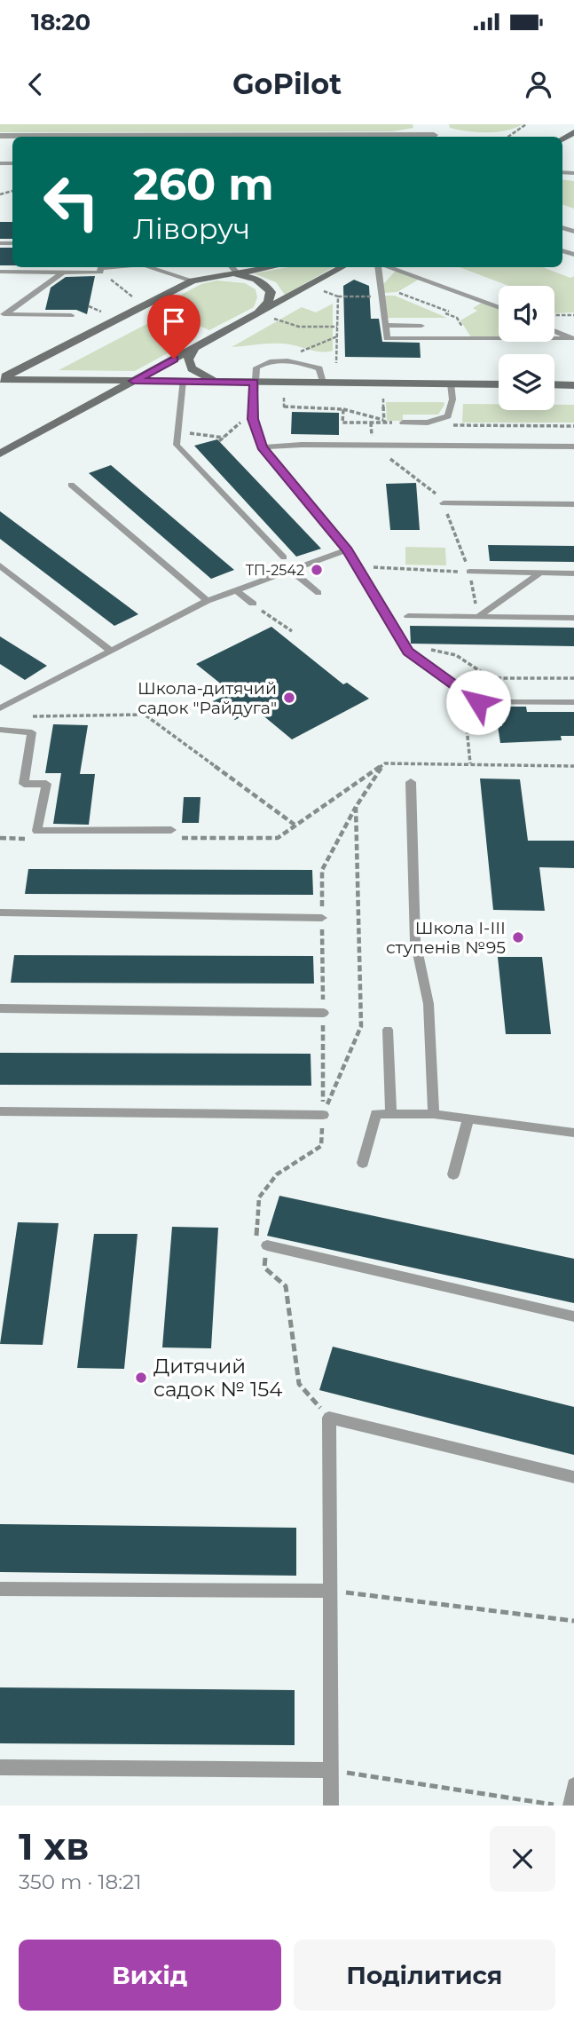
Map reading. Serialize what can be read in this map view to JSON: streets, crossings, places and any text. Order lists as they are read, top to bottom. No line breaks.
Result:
{"places":["ТП-2542","Школа-дитячий садок \"Райдуга\"","Школа І-ІІІ ступенів №95","Дитячий садок № 154"],"page":{"status":"18:20","header":"GoPilot","turn":["260 m","Ліворуч"],"heading":["1 хв","350 m · 18:21"],"buttons":["Вихід","Поділитися"]}}
